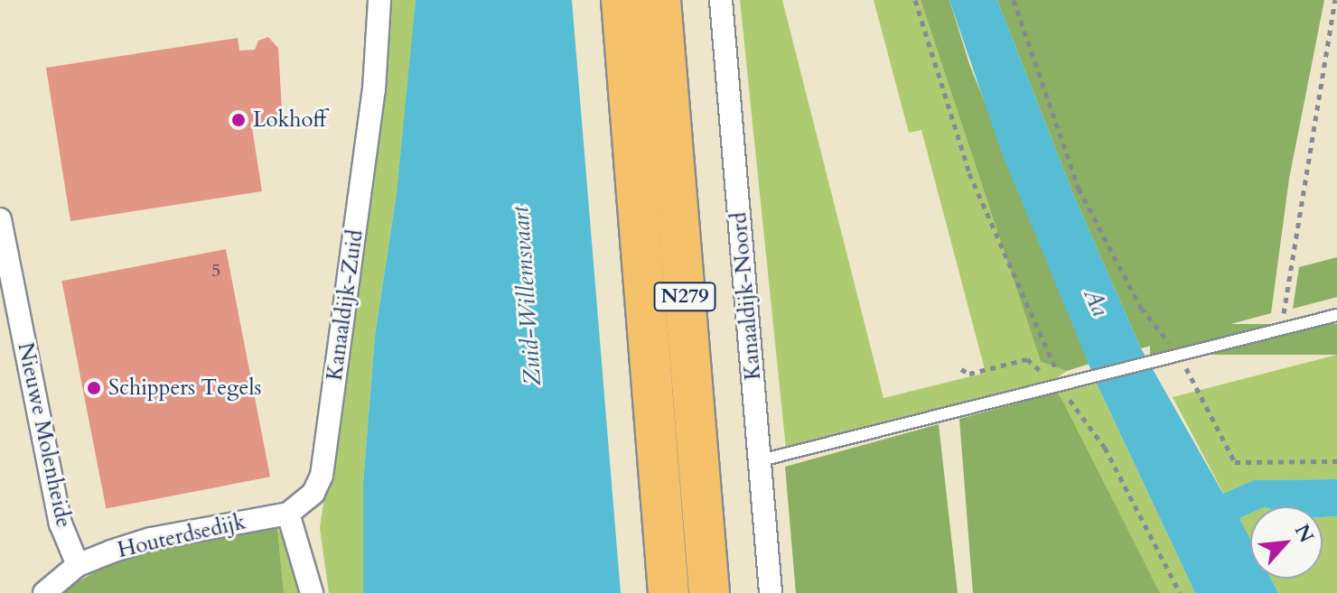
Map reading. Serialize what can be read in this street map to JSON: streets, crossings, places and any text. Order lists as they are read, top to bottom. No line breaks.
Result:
{"streets":{"highway":["N279"],"street":["Kanaaldijk-Noord","Kanaaldijk-Zuid","Nieuwe Molenheide","Houterdsedijk"]},"crossings":[["Kanaaldijk-Zuid","Houterdsedijk"],["Nieuwe Molenheide","Houterdsedijk"]],"water":["Zuid-Willemsvaart","Aa"],"places":["Lokhoff","Schippers Tegels"],"house_numbers":["5"],"north":"top right"}
